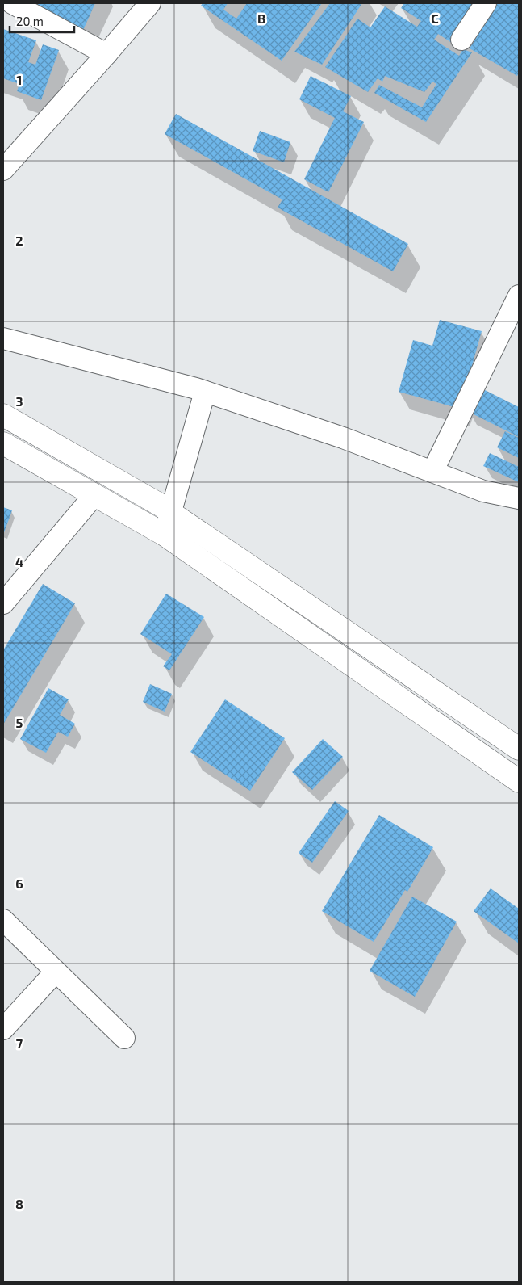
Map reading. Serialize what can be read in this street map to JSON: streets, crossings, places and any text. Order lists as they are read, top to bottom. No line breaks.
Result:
{"scale_bar":"20 m","grid":{"columns":["B","C"],"rows":["1","2","3","4","5","6","7","8"]}}
